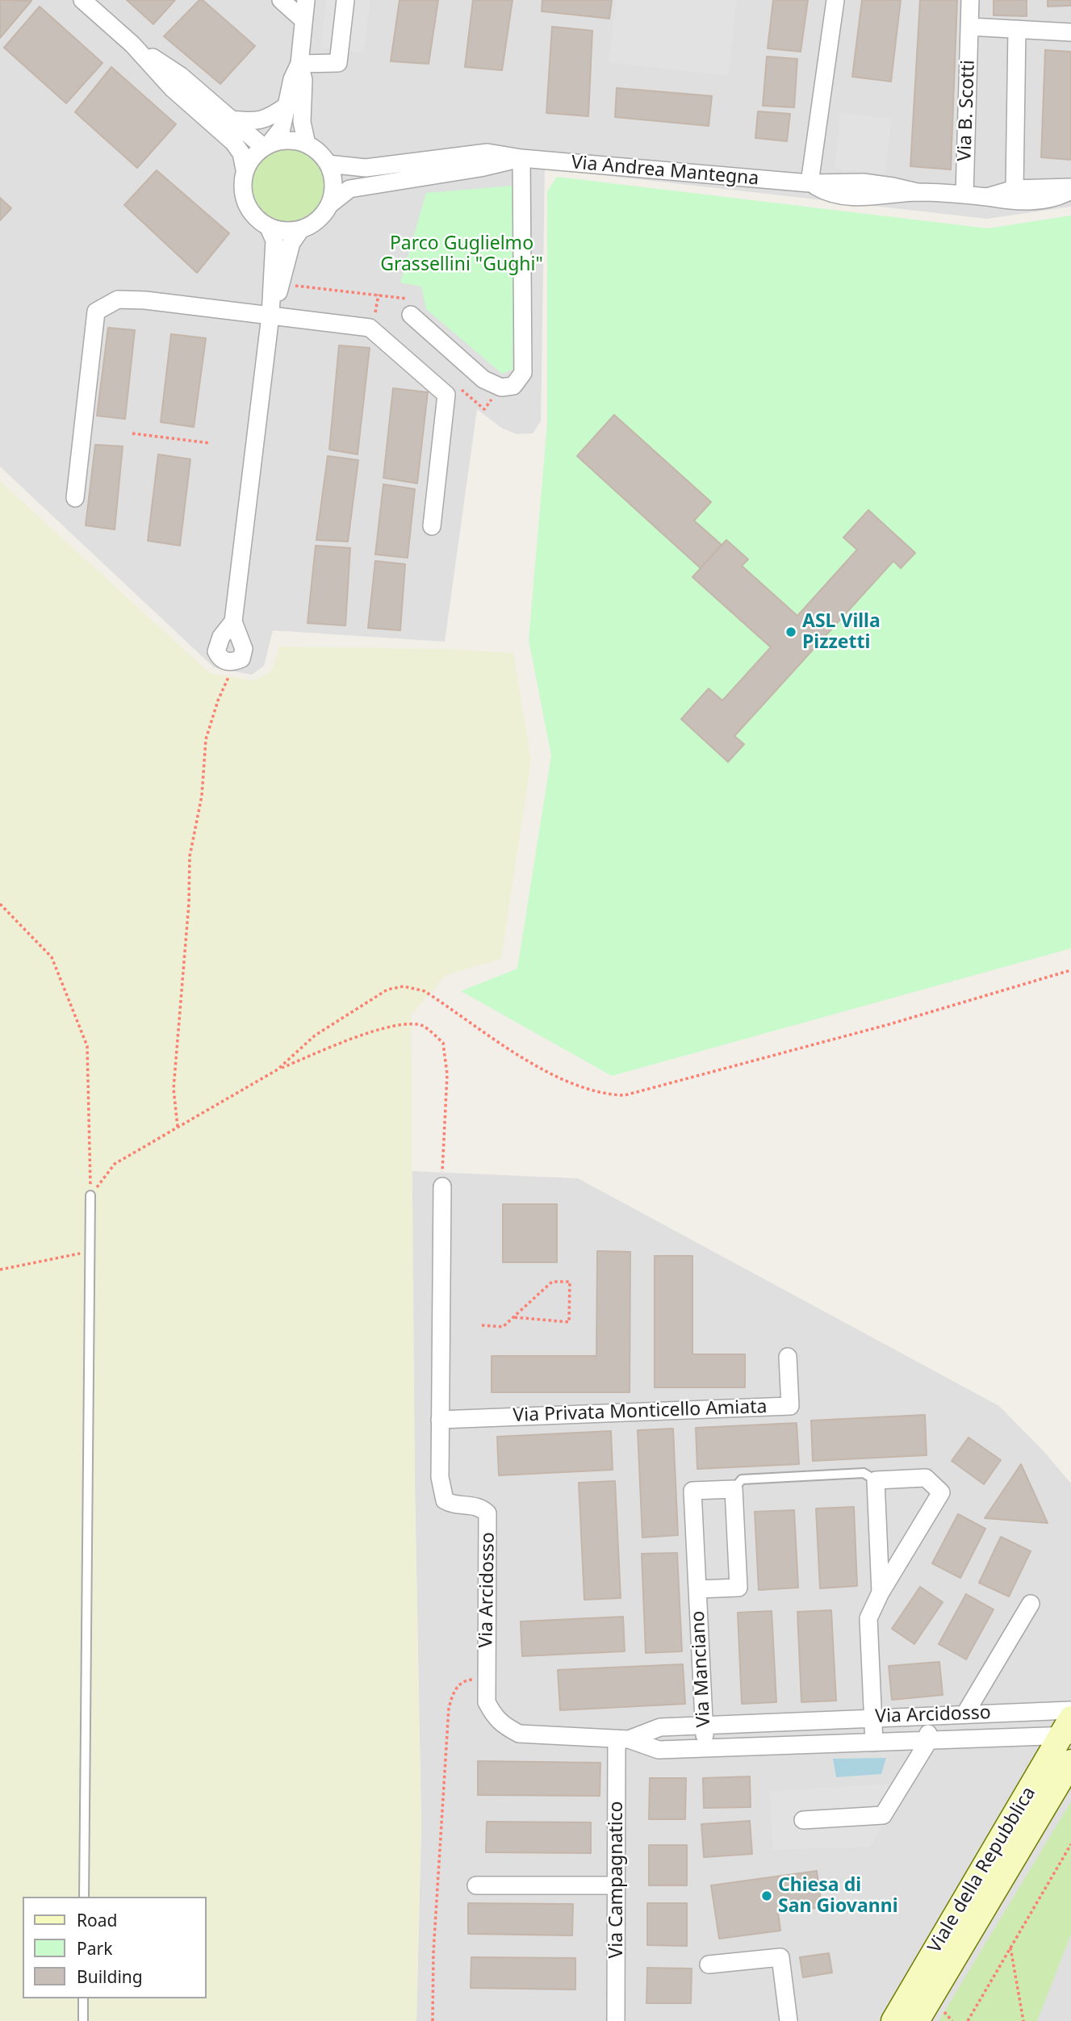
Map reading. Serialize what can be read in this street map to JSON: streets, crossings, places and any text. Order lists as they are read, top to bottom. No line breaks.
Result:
{"streets":{"main road":["Viale della Repubblica"],"street":["Via B. Scotti","Via Andrea Mantegna","Via Privata Monticello Amiata","Via Arcidosso","Via Manciano","Via Campagnatico"]},"crossings":[["Via B. Scotti","Via Andrea Mantegna"],["Via Privata Monticello Amiata","Via Arcidosso"],["Via Arcidosso","Via Manciano"],["Via Arcidosso","Viale della Repubblica"],["Via Arcidosso","Via Campagnatico"]],"parks":["Parco Guglielmo Grassellini \"Gughi\""],"places":["ASL Villa Pizzetti","Chiesa di San Giovanni"],"legend":["Road","Park","Building"]}
